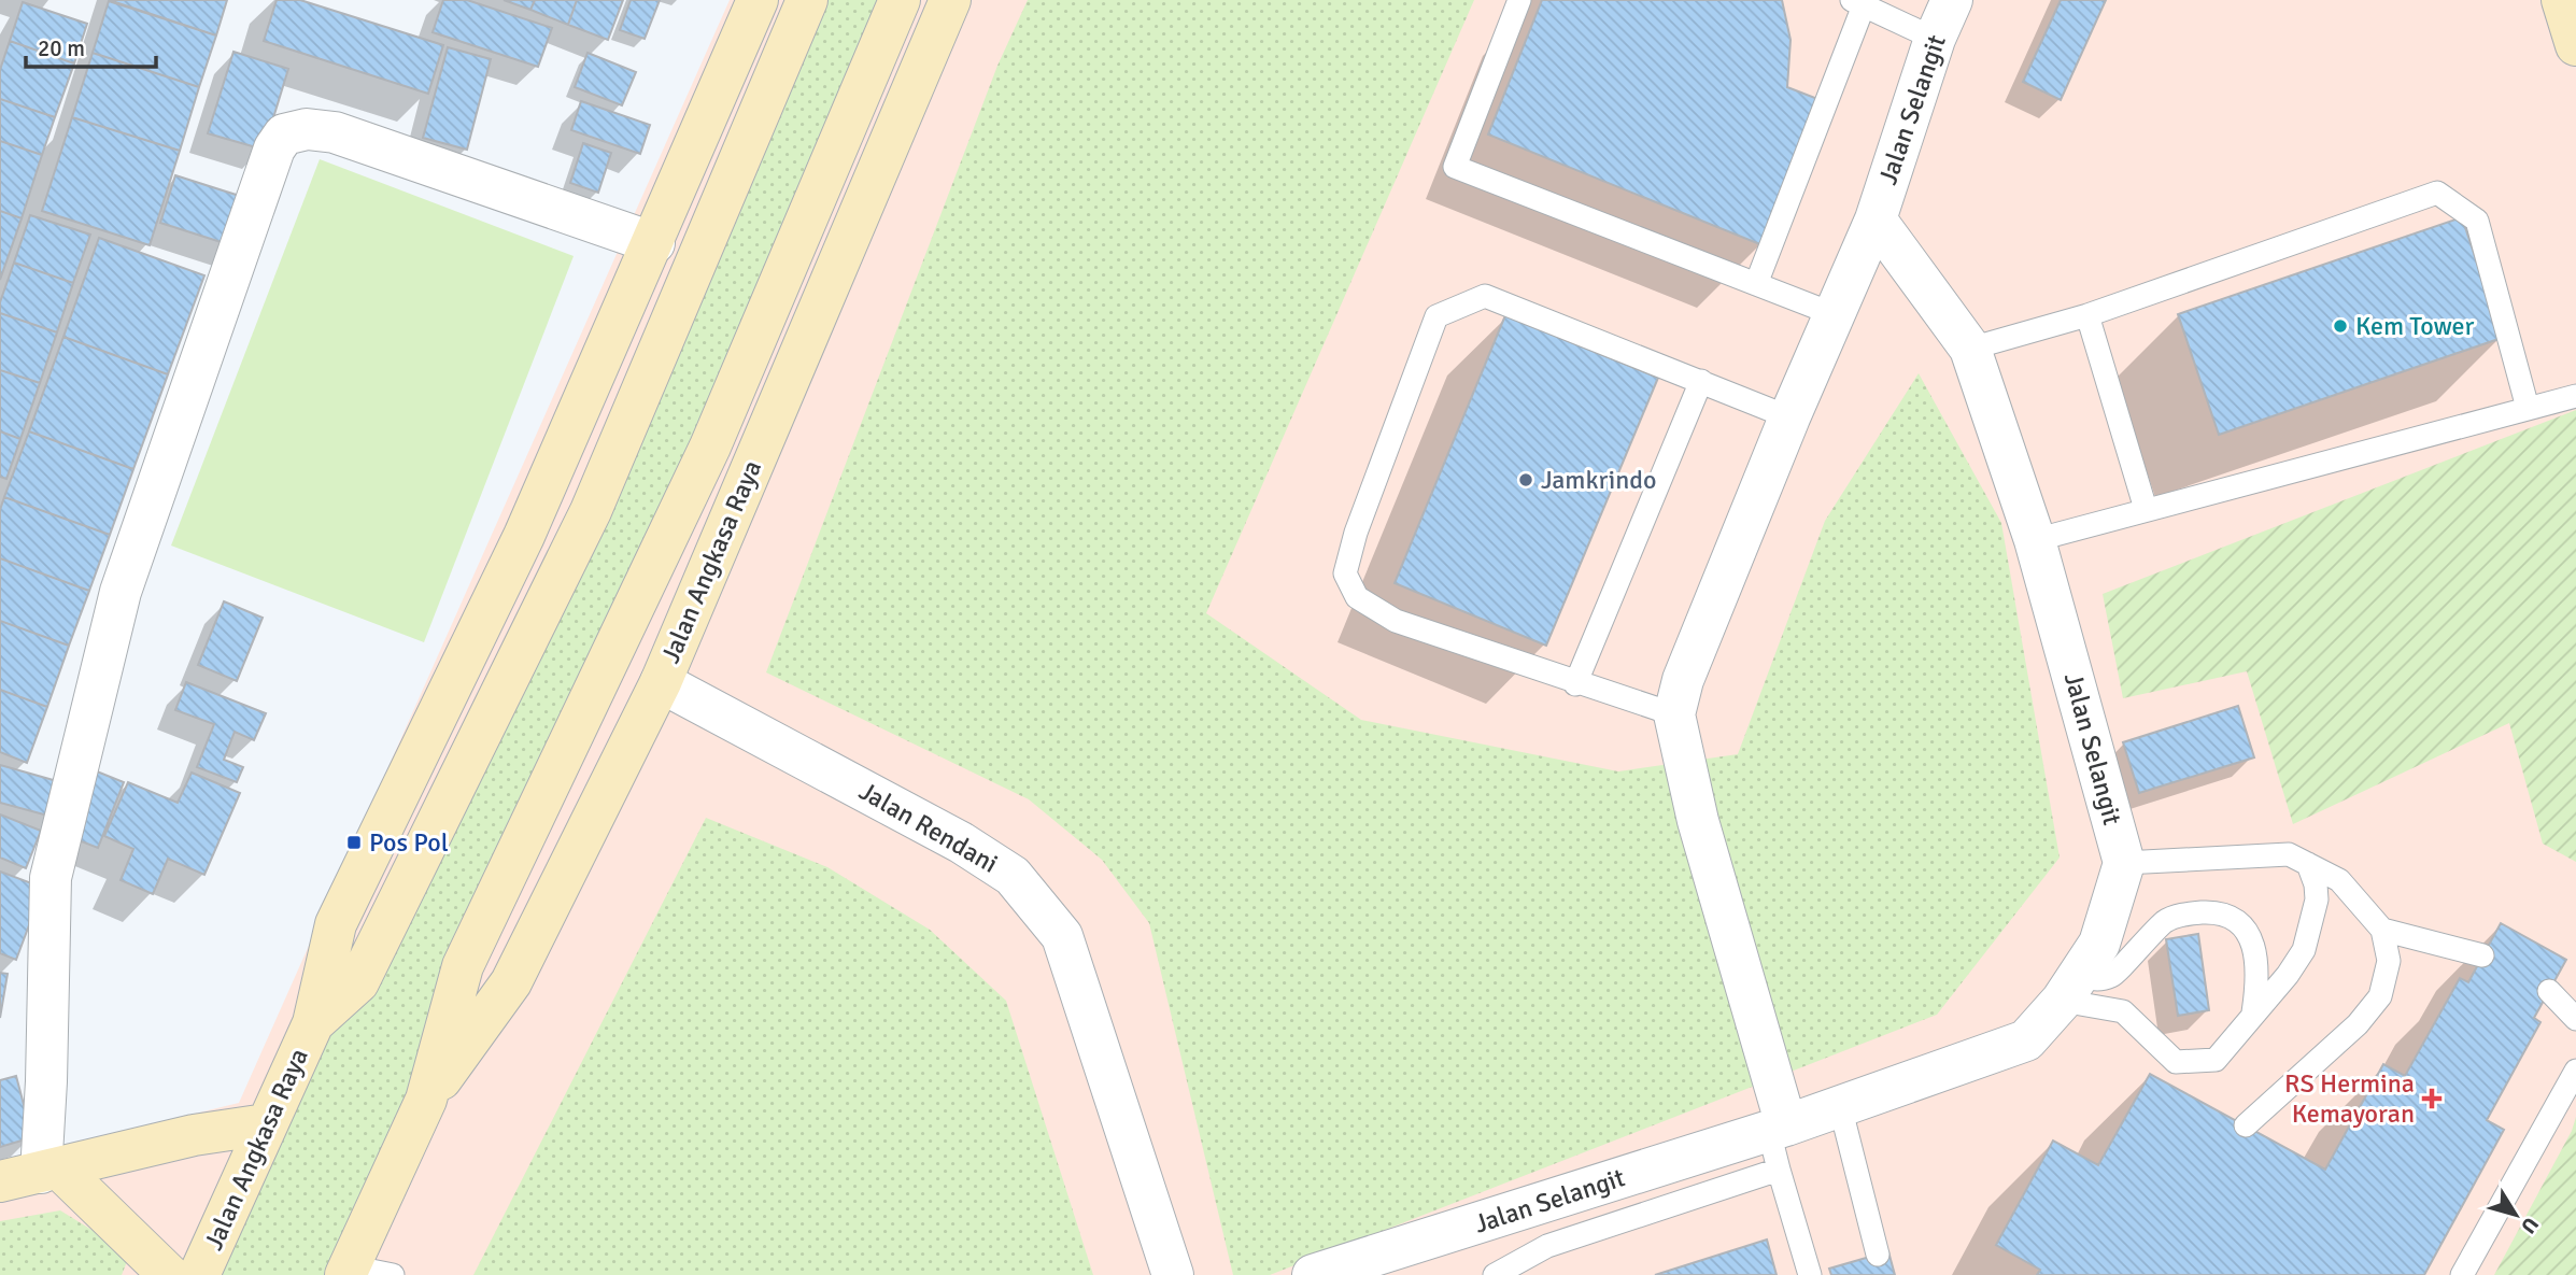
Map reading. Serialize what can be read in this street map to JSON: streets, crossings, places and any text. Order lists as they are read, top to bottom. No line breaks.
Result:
{"streets":{"main road":["Jalan Angkasa Raya"],"street":["Jalan Selangit","Jalan Rendani"]},"crossings":[["Jalan Angkasa Raya","Jalan Rendani"]],"places":{"other":["Kem Tower","Jamkrindo"],"transit":["Pos Pol"],"health":["RS Hermina Kemayoran"]},"scale_bar":"20 m","north":"bottom right"}
